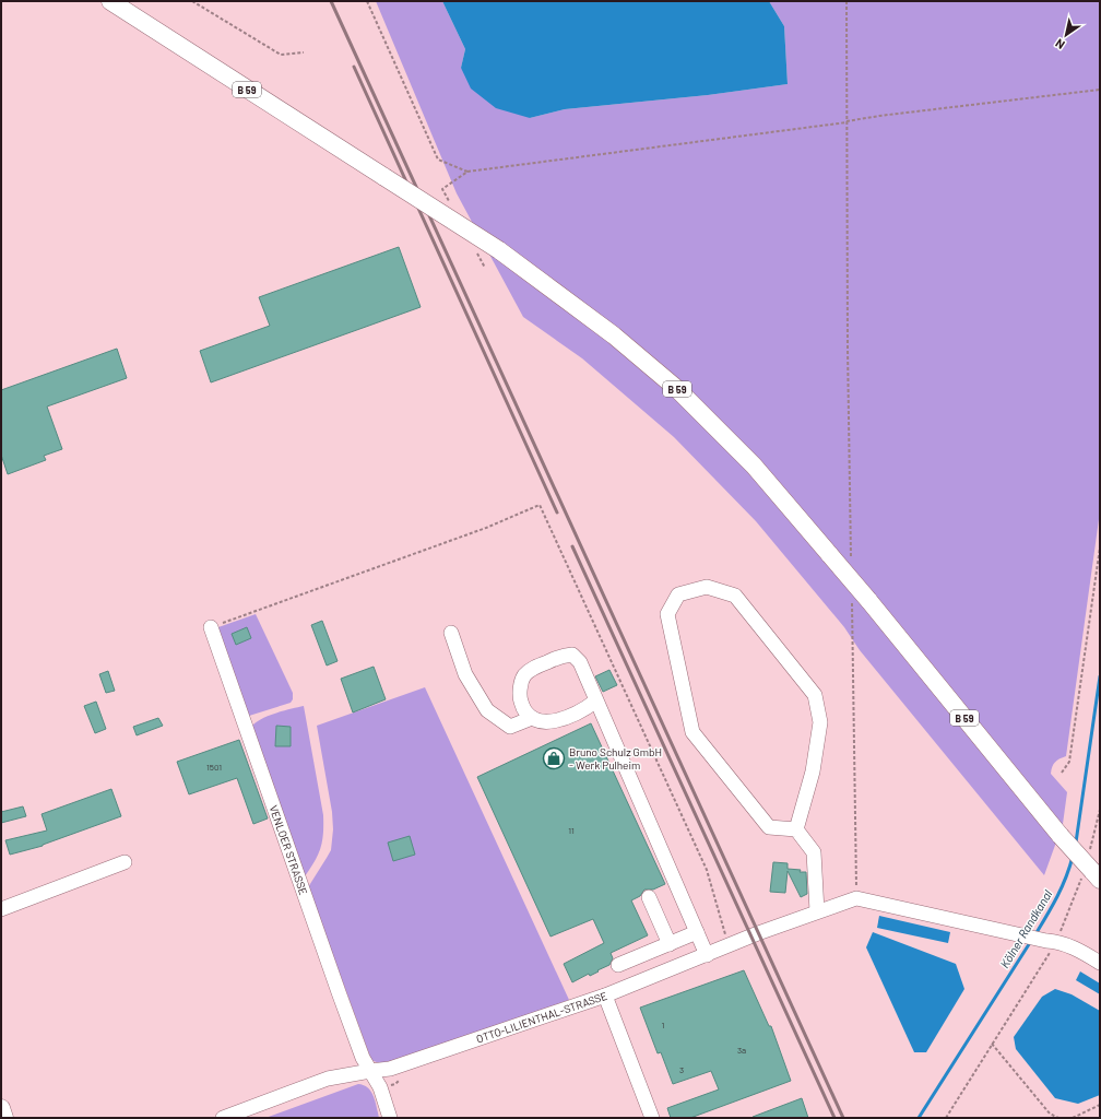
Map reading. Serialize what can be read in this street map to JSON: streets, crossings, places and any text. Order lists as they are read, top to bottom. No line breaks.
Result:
{"streets":{"main road":["B 59"],"street":["VENLOER STRASSE","OTTO-LILIENTHAL-STRASSE"]},"crossings":[["VENLOER STRASSE","OTTO-LILIENTHAL-STRASSE"]],"water":["Kölner Randkanal"],"places":{"shop":["Bruno Schulz GmbH - Werk Pulheim"]},"house_numbers":["1501","11","1","3a","3"],"north":"bottom left"}
